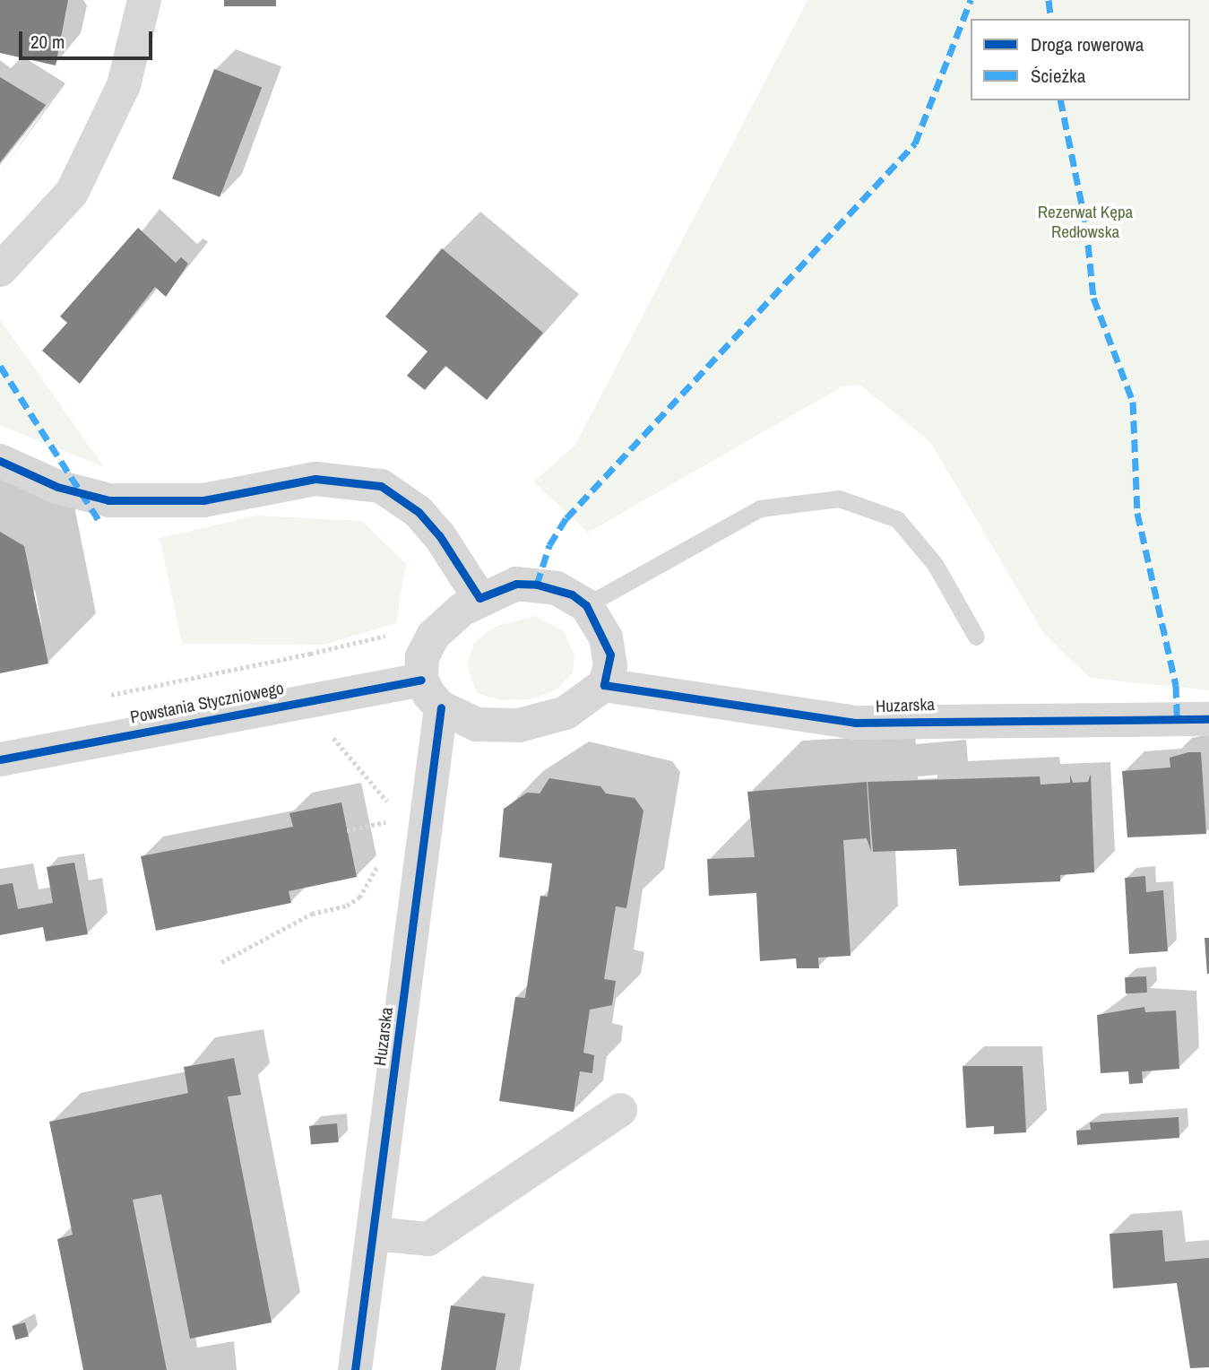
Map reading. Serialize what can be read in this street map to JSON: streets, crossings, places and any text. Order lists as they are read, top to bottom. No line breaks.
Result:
{"streets":{"street":["Powstania Styczniowego","Huzarska"]},"crossings":[["Powstania Styczniowego","Huzarska"]],"parks":["Rezerwat Kępa Redłowska"],"legend":["Droga rowerowa","Ścieżka"],"scale_bar":"20 m"}
